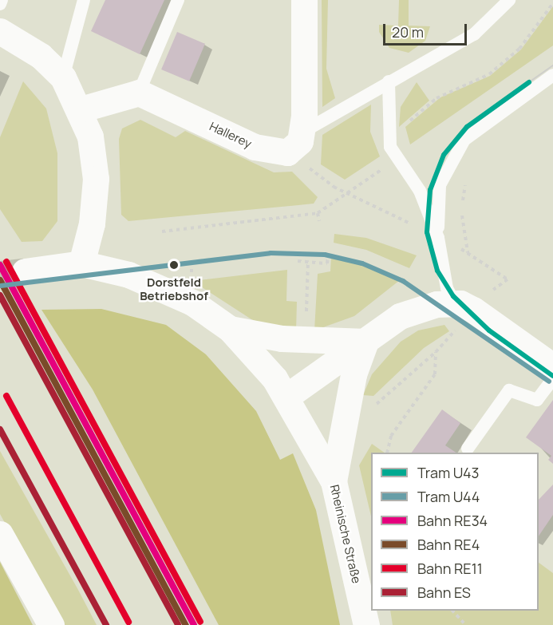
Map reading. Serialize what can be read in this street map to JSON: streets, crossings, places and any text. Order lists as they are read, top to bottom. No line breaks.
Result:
{"streets":{"street":["Hallerey","Rheinische Straße"]},"places":["Dorstfeld Betriebshof"],"lines":["tram line U43","tram line U44","rail line RE11","rail line RE34","rail line RE4","rail line ES"],"legend":["Tram U43","Tram U44","Bahn RE34","Bahn RE4","Bahn RE11","Bahn ES"],"scale_bar":"20 m"}
